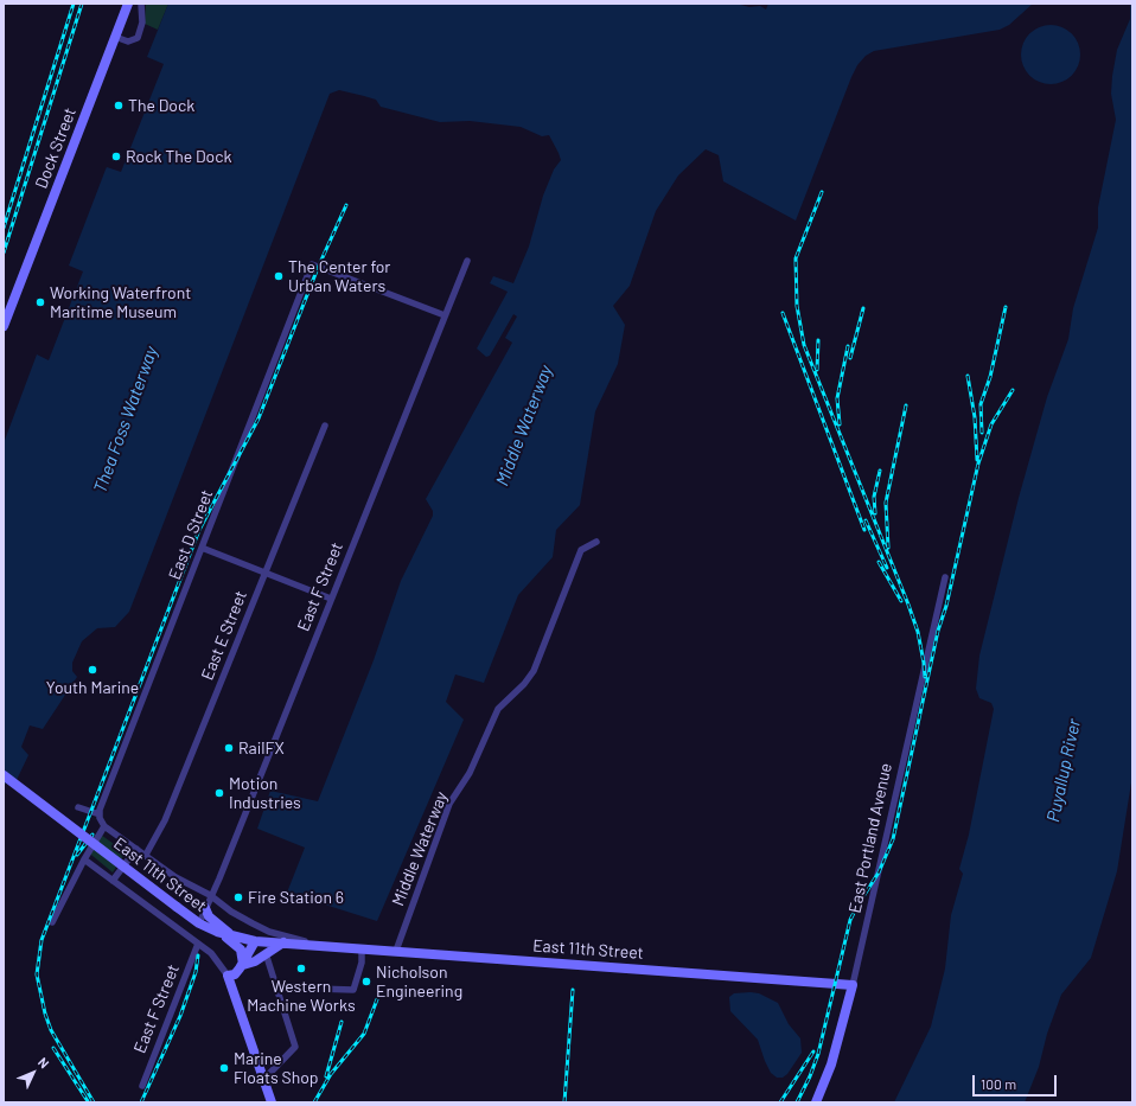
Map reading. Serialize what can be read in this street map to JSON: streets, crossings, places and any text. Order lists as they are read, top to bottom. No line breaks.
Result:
{"streets":{"street":["Dock Street","East D Street","East F Street","East E Street","East Portland Avenue","Middle Waterway","East 11th Street"]},"crossings":[["East D Street","East F Street"],["East D Street","East 11th Street"],["East F Street","East 11th Street"],["East E Street","East 11th Street"],["East Portland Avenue","East 11th Street"],["Middle Waterway","East 11th Street"]],"water":["Thea Foss Waterway","Middle Waterway","Puyallup River"],"places":["The Dock","Rock The Dock","The Center for Urban Waters","Working Waterfront Maritime Museum","Youth Marine","RailFX","Motion Industries","Fire Station 6","Western Machine Works","Nicholson Engineering","Marine Floats Shop"],"scale_bar":"100 m","north":"top right"}
